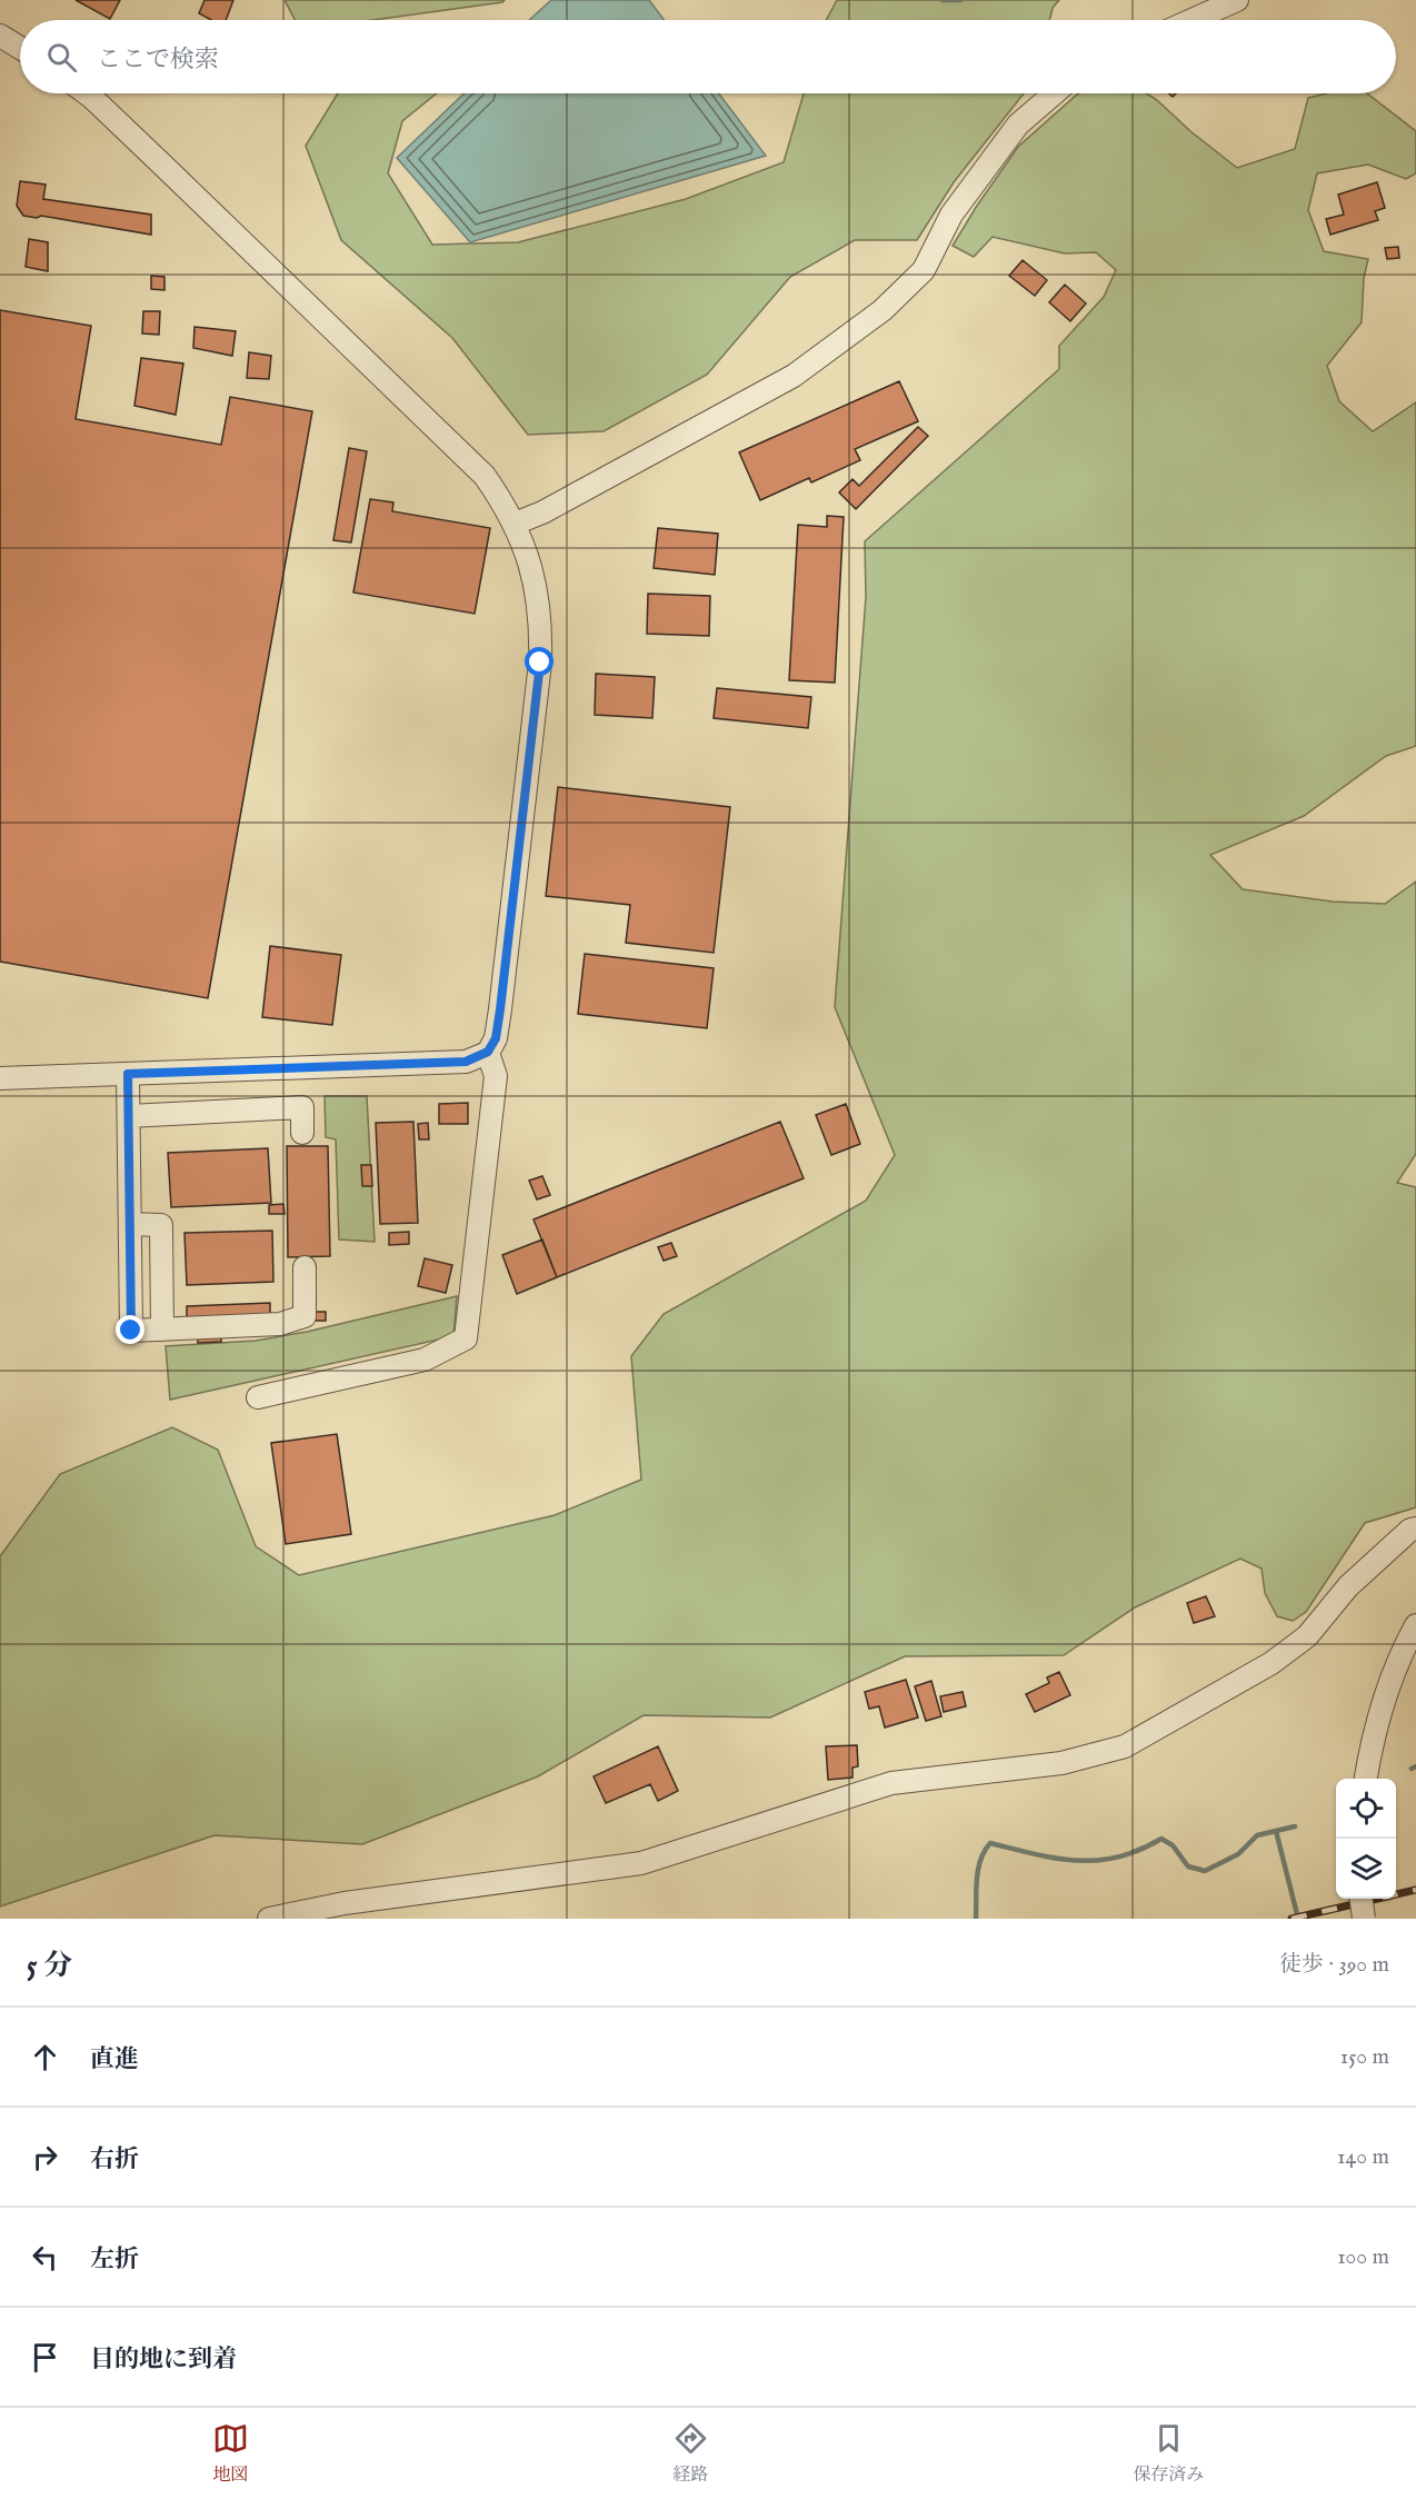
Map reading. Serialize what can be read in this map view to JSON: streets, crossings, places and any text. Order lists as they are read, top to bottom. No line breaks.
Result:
{"page":{"search":"ここで検索","heading":["5 分","徒歩 · 390 m"],"list":[["直進","150 m"],["右折","140 m"],["左折","100 m"],"目的地に到着"],"nav":["地図","経路","保存済み"]}}
